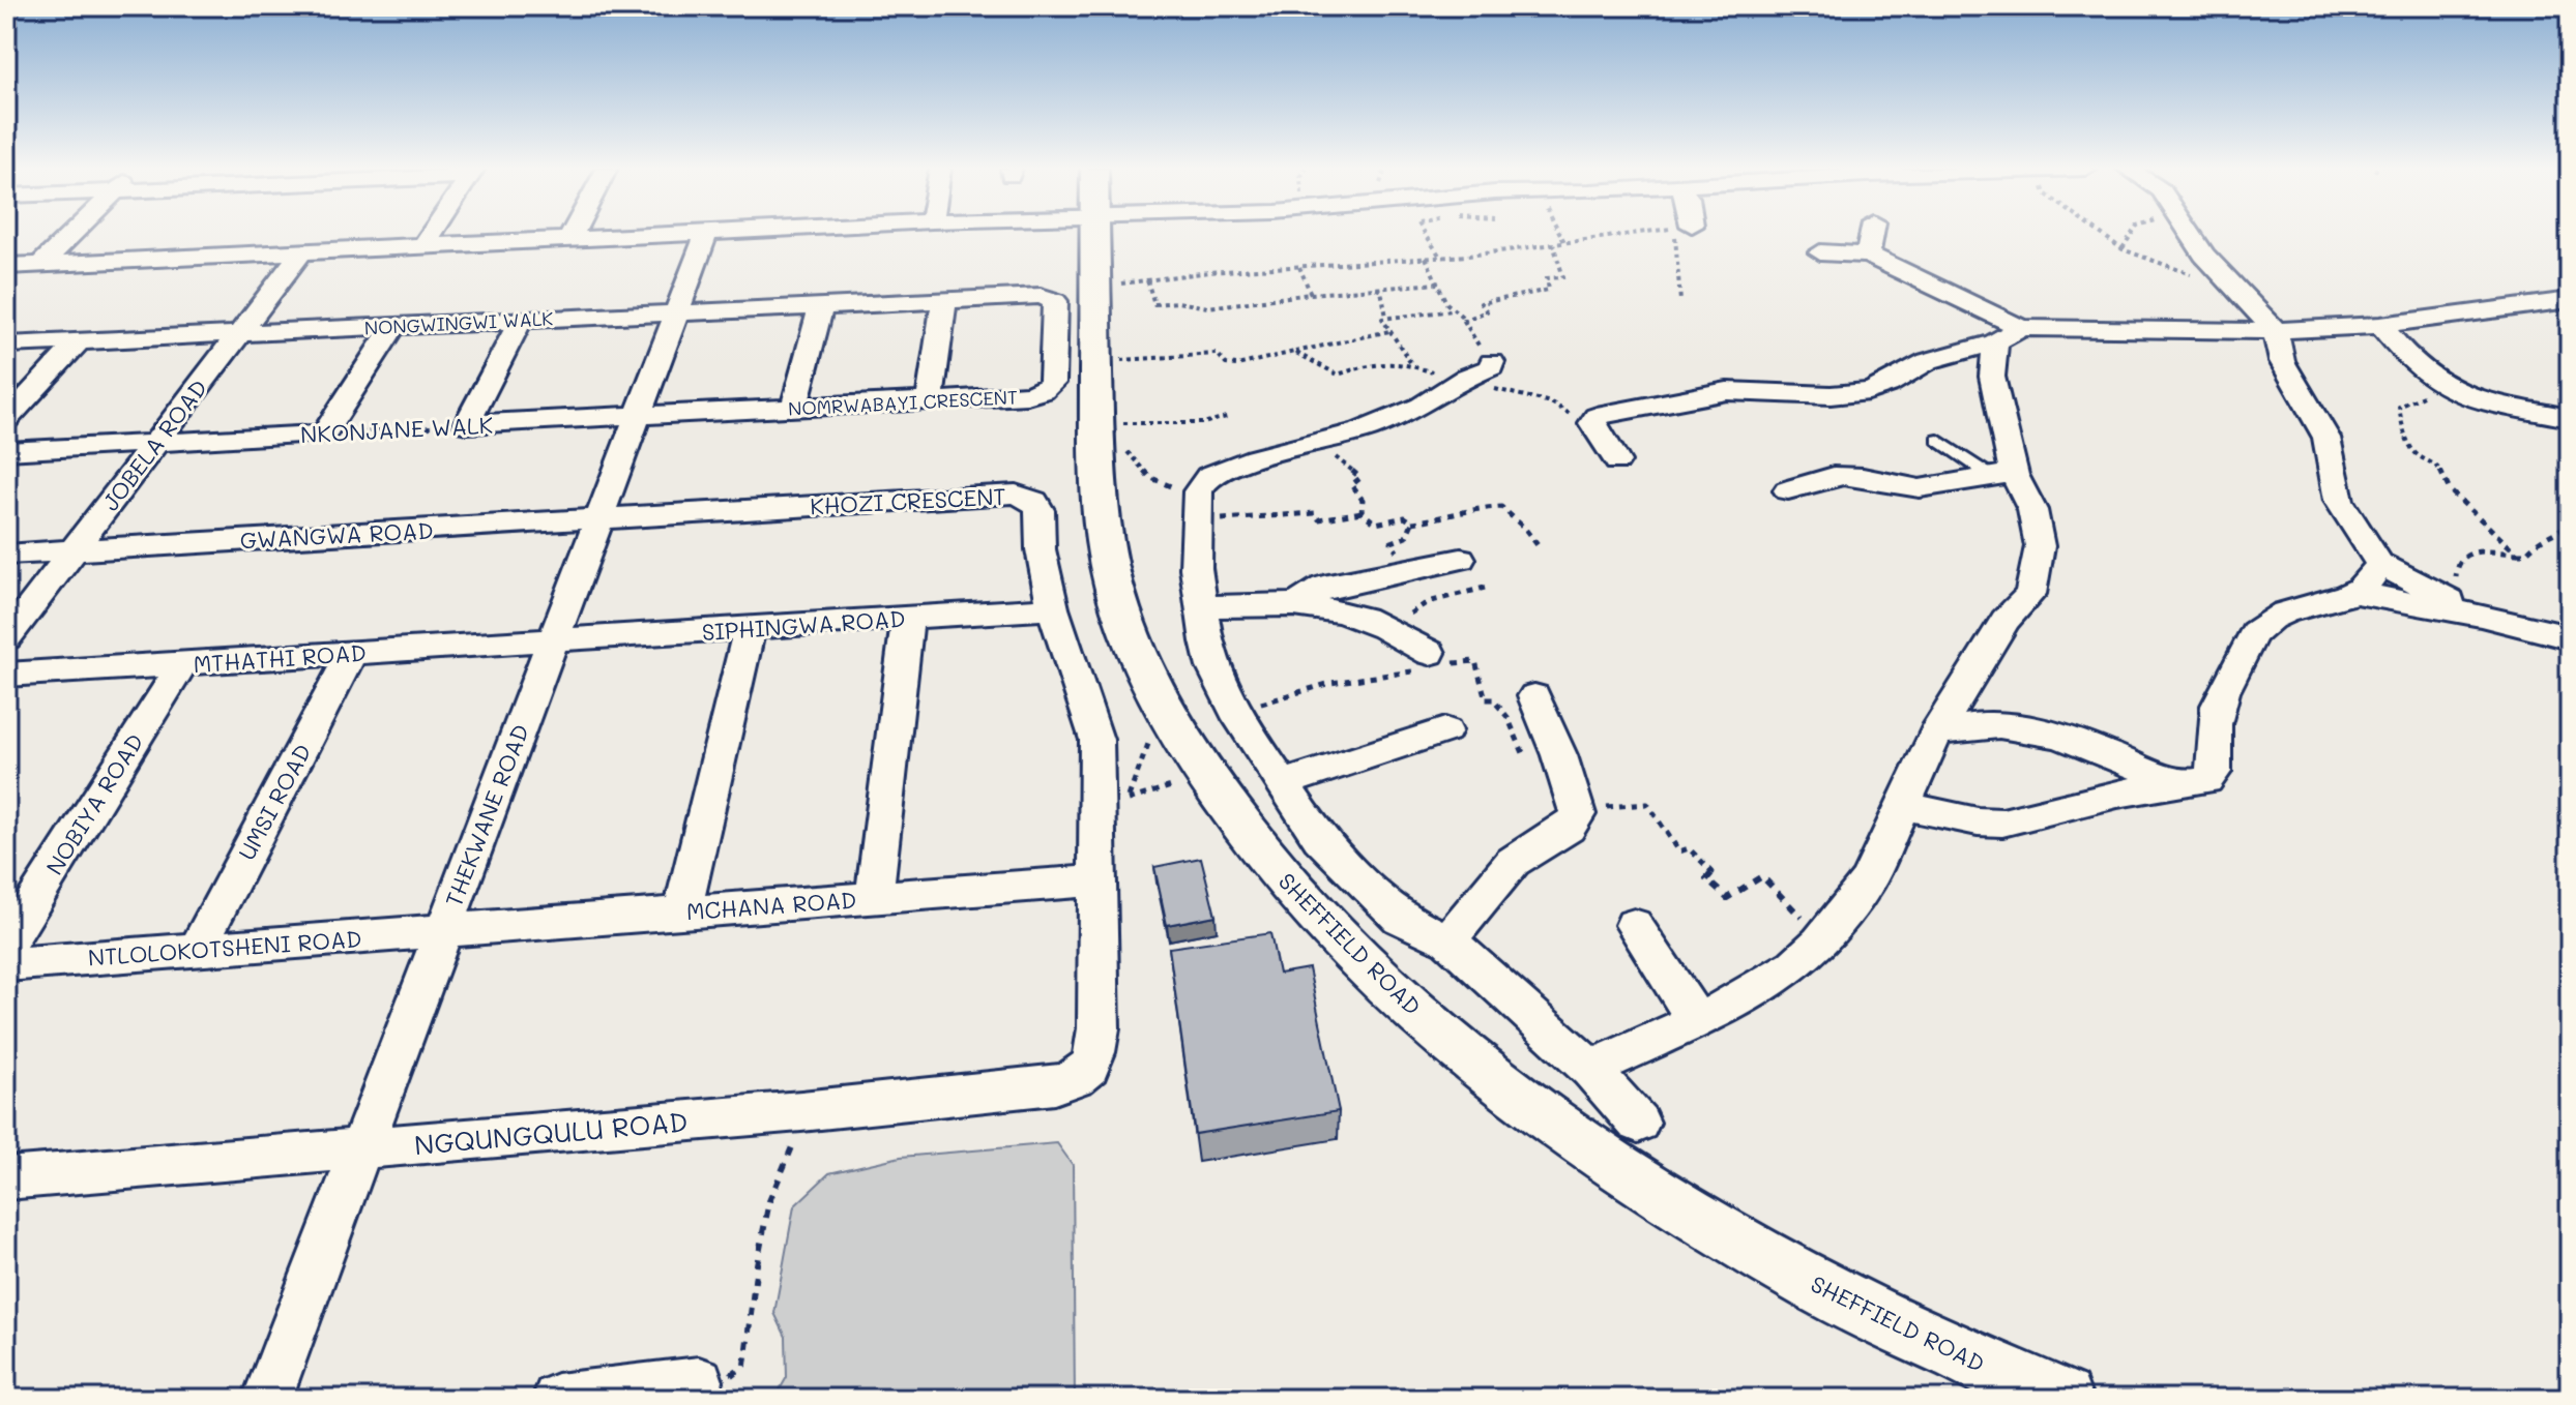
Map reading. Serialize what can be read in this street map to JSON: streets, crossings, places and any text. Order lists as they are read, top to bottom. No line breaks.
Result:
{"streets":{"street":["NONGWINGWI WALK","NOMRWABAYI CRESCENT","NKONJANE WALK","JOBELA ROAD","KHOZI CRESCENT","GWANGWA ROAD","SIPHINGWA ROAD","MTHATHI ROAD","UMSI ROAD","NOBIYA ROAD","THEKWANE ROAD","MCHANA ROAD","SHEFFIELD ROAD","NTLOLOKOTSHENI ROAD","NGQUNGQULU ROAD"]},"crossings":[["NONGWINGWI WALK","NOMRWABAYI CRESCENT"],["NONGWINGWI WALK","JOBELA ROAD"],["NONGWINGWI WALK","THEKWANE ROAD"],["NOMRWABAYI CRESCENT","NKONJANE WALK"],["NOMRWABAYI CRESCENT","THEKWANE ROAD"],["NKONJANE WALK","JOBELA ROAD"],["NKONJANE WALK","THEKWANE ROAD"],["JOBELA ROAD","GWANGWA ROAD"],["KHOZI CRESCENT","GWANGWA ROAD"],["KHOZI CRESCENT","SIPHINGWA ROAD"],["KHOZI CRESCENT","THEKWANE ROAD"],["KHOZI CRESCENT","MCHANA ROAD"],["KHOZI CRESCENT","NGQUNGQULU ROAD"],["GWANGWA ROAD","THEKWANE ROAD"],["SIPHINGWA ROAD","MTHATHI ROAD"],["SIPHINGWA ROAD","THEKWANE ROAD"],["MTHATHI ROAD","UMSI ROAD"],["MTHATHI ROAD","NOBIYA ROAD"],["MTHATHI ROAD","THEKWANE ROAD"],["UMSI ROAD","NTLOLOKOTSHENI ROAD"],["THEKWANE ROAD","MCHANA ROAD"],["THEKWANE ROAD","NTLOLOKOTSHENI ROAD"],["THEKWANE ROAD","NGQUNGQULU ROAD"],["MCHANA ROAD","NTLOLOKOTSHENI ROAD"]]}
